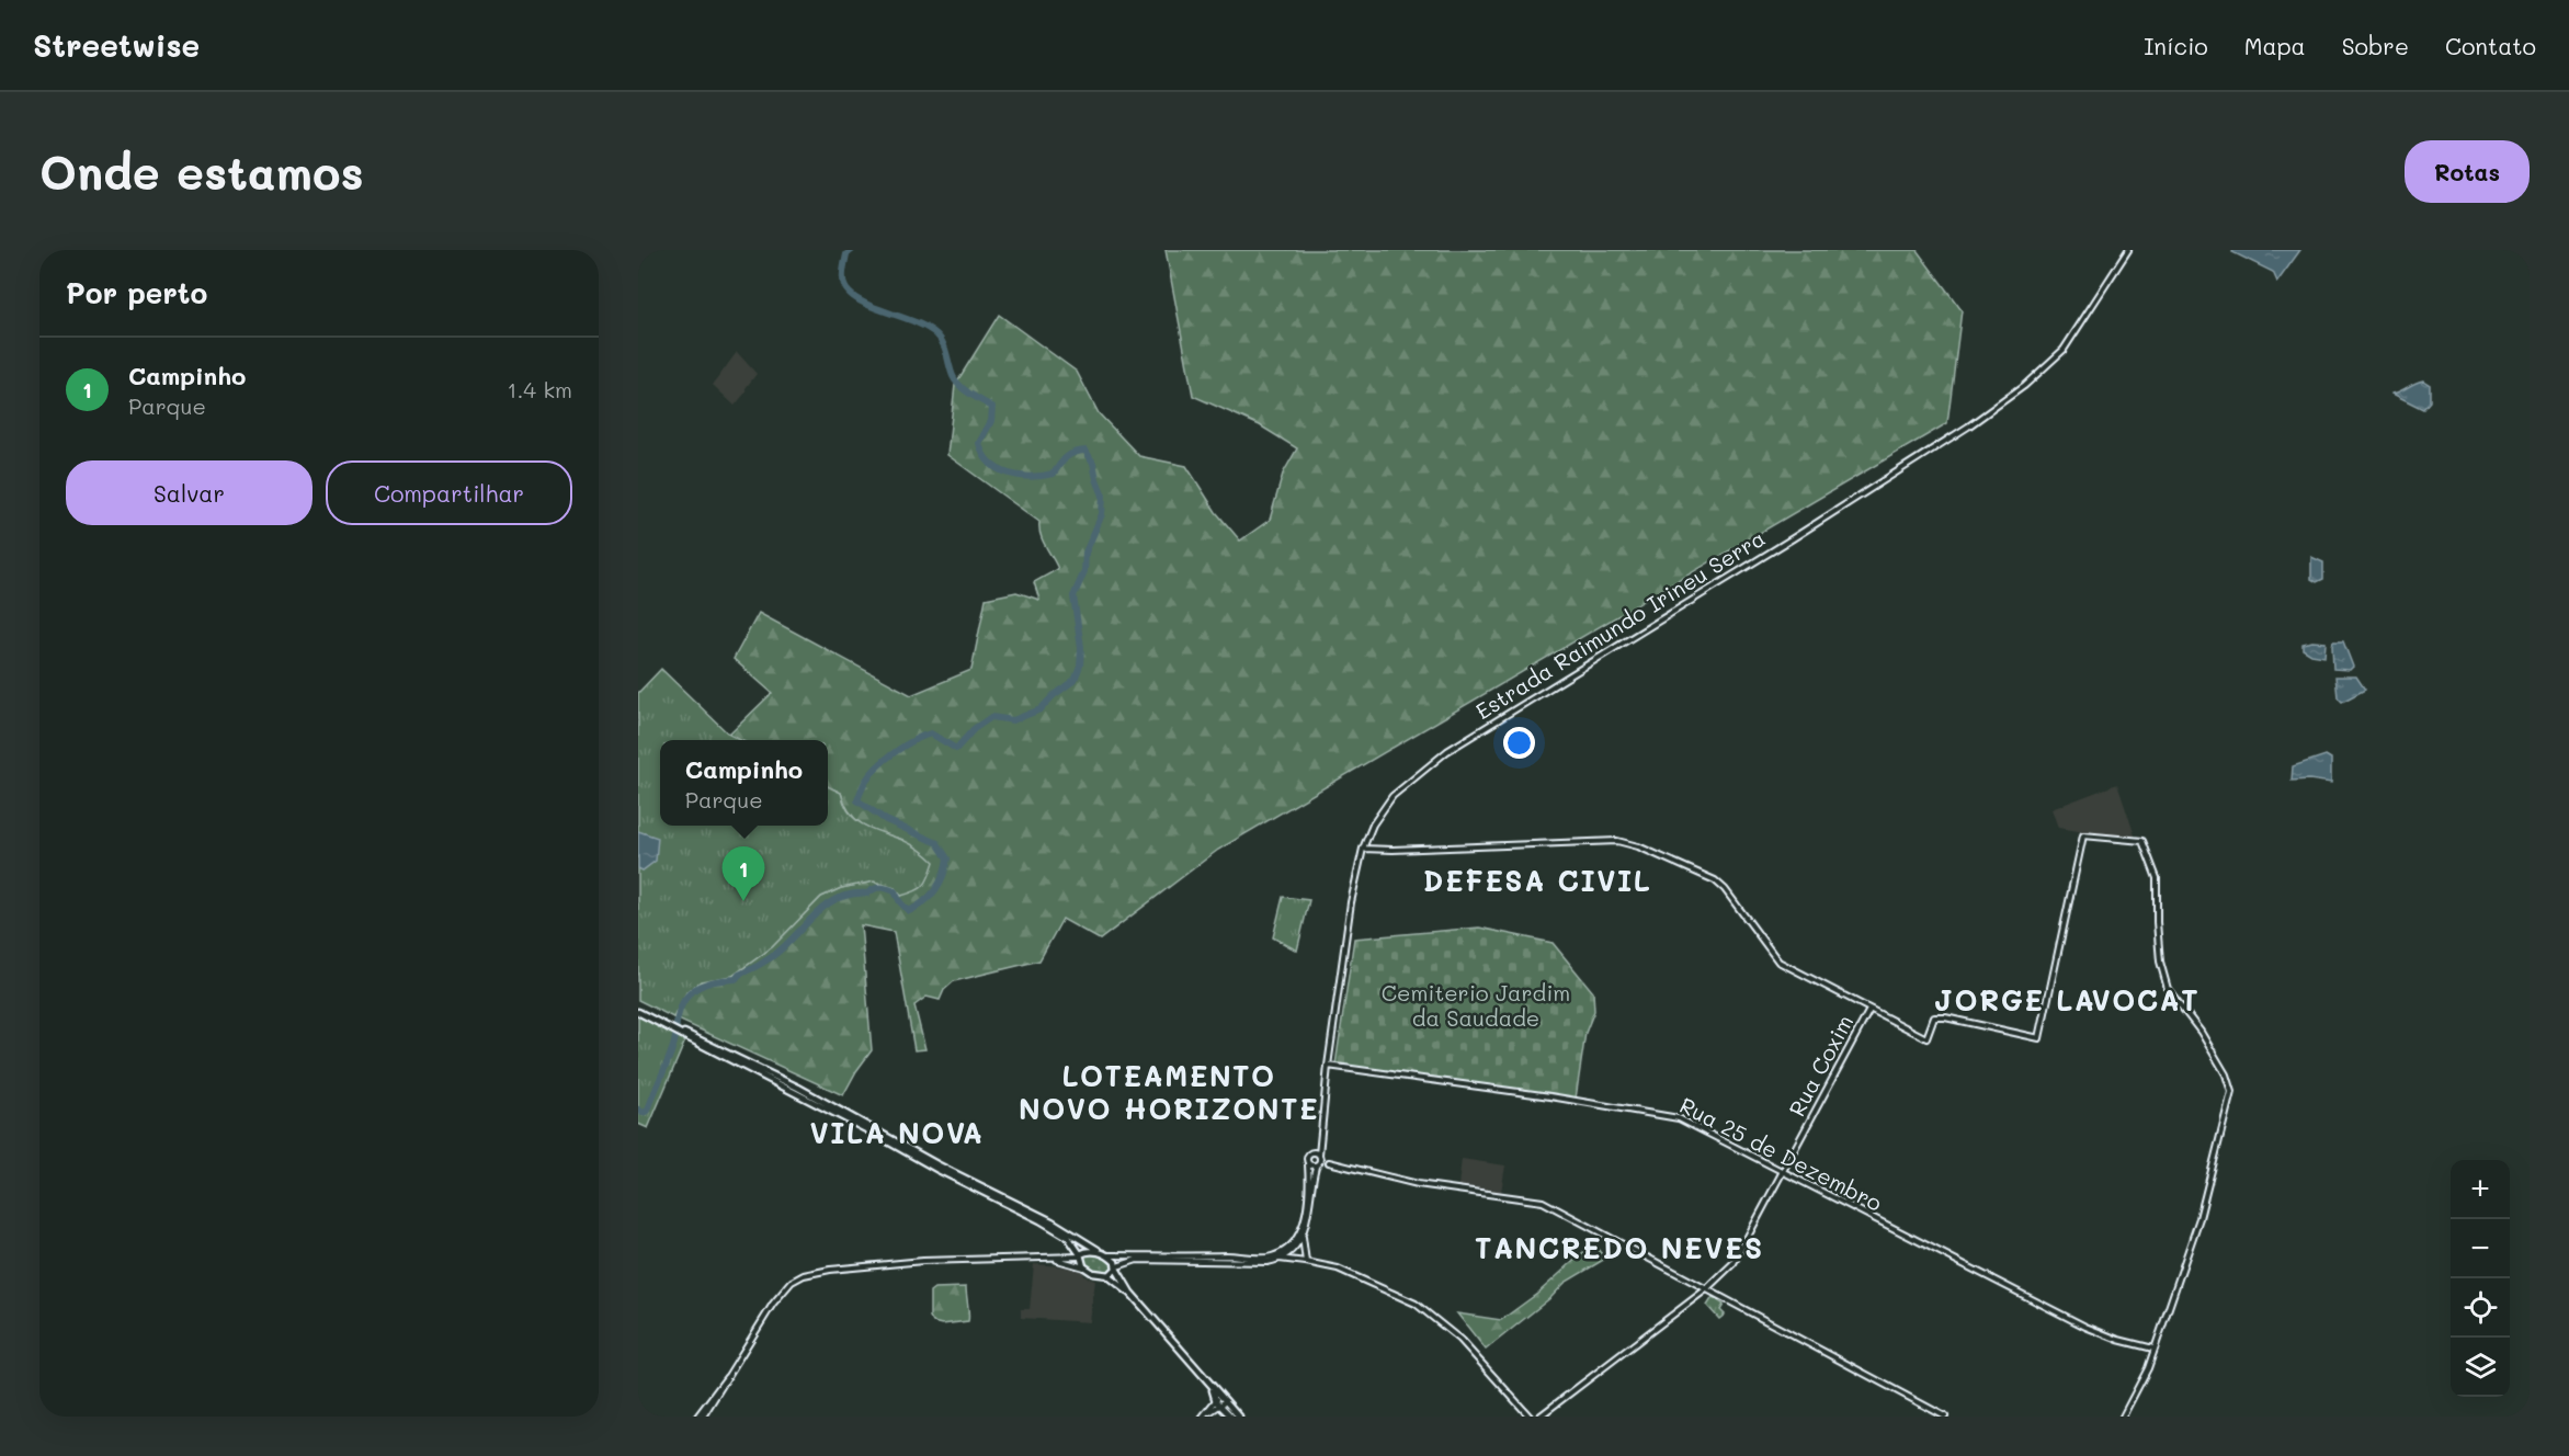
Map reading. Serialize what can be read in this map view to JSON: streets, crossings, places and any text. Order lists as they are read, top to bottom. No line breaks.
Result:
{"streets":{"street":["Estrada Raimundo Irineu Serra","Rua Coxim","Rua 25 de Dezembro"]},"crossings":[["Estrada Raimundo Irineu Serra","Rua 25 de Dezembro"],["Rua Coxim","Rua 25 de Dezembro"]],"districts":["DEFESA CIVIL","JORGE LAVOCAT","LOTEAMENTO NOVO HORIZONTE","VILA NOVA","TANCREDO NEVES"],"parks":["Cemiterio Jardim da Saudade"],"page":{"header":"Streetwise","nav":["Início","Mapa","Sobre","Contato"],"buttons":["Rotas",["Salvar","Compartilhar"]],"title":"Onde estamos","heading":"Por perto","list":[{"mark":"1","name":"Campinho","note":"Parque","value":"1.4 km"}],"popup":["Campinho","Parque"],"pins":"1","map_buttons":["+","−"]}}
